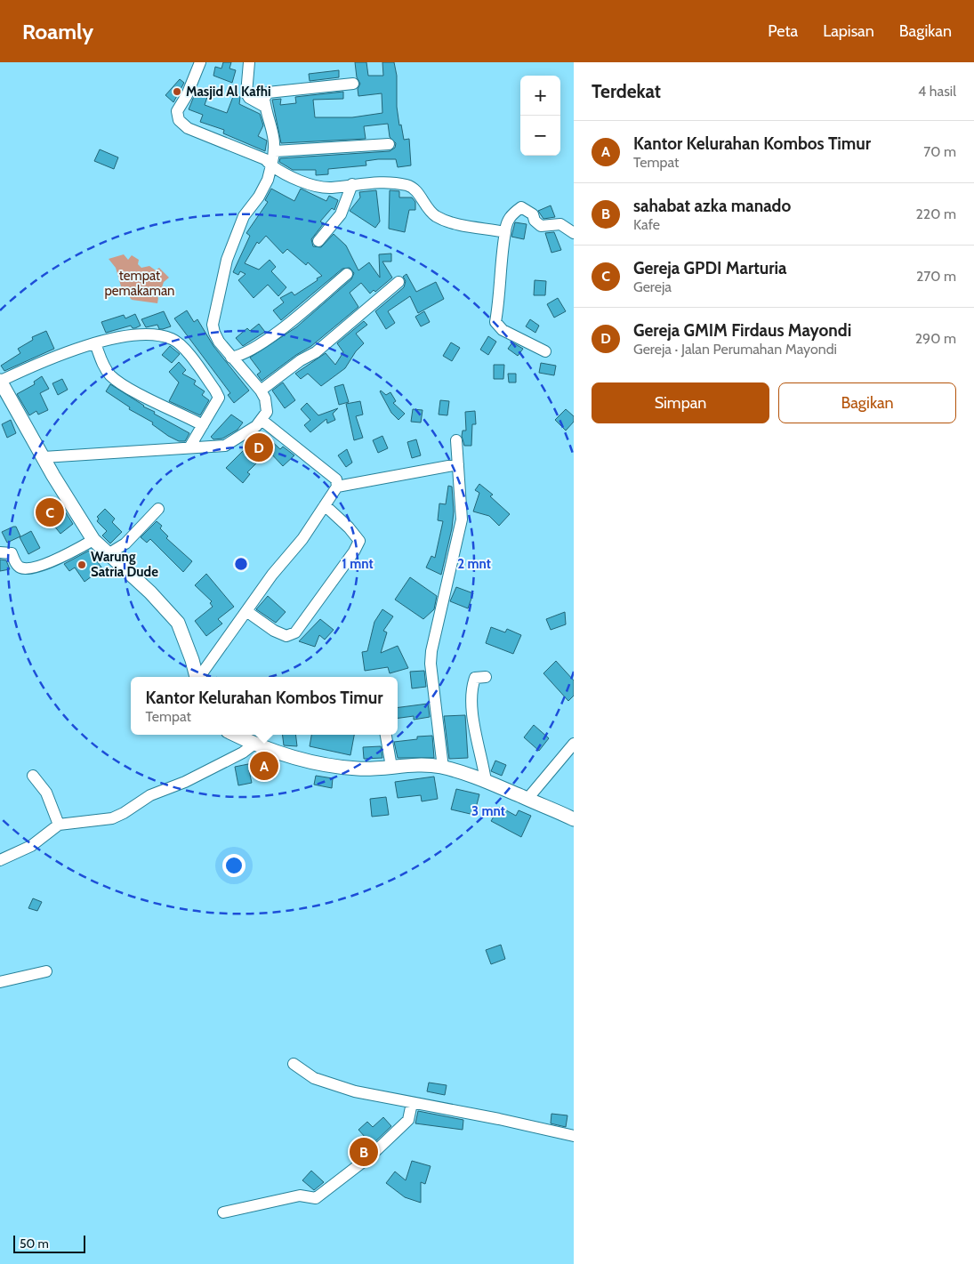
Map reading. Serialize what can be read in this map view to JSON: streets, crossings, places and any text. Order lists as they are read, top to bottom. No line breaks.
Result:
{"parks":["tempat pemakaman"],"places":["Masjid Al Kafhi","Warung Satria Dude"],"scale_bar":"50 m","page":{"header":"Roamly","nav":["Peta","Lapisan","Bagikan"],"heading":["Terdekat","4 hasil"],"map_buttons":["+","−"],"list":[{"mark":"A","name":"Kantor Kelurahan Kombos Timur","note":"Tempat","value":"70 m"},{"mark":"B","name":"sahabat azka manado","note":"Kafe","value":"220 m"},{"mark":"C","name":"Gereja GPDI Marturia","note":"Gereja","value":"270 m"},{"mark":"D","name":"Gereja GMIM Firdaus Mayondi","note":"Gereja · Jalan Perumahan Mayondi","value":"290 m"}],"buttons":["Simpan","Bagikan"],"pins":["D","C","A","B"],"popup":["Kantor Kelurahan Kombos Timur","Tempat"],"scale":"50 m"},"rings":["1 mnt","2 mnt","3 mnt"]}
